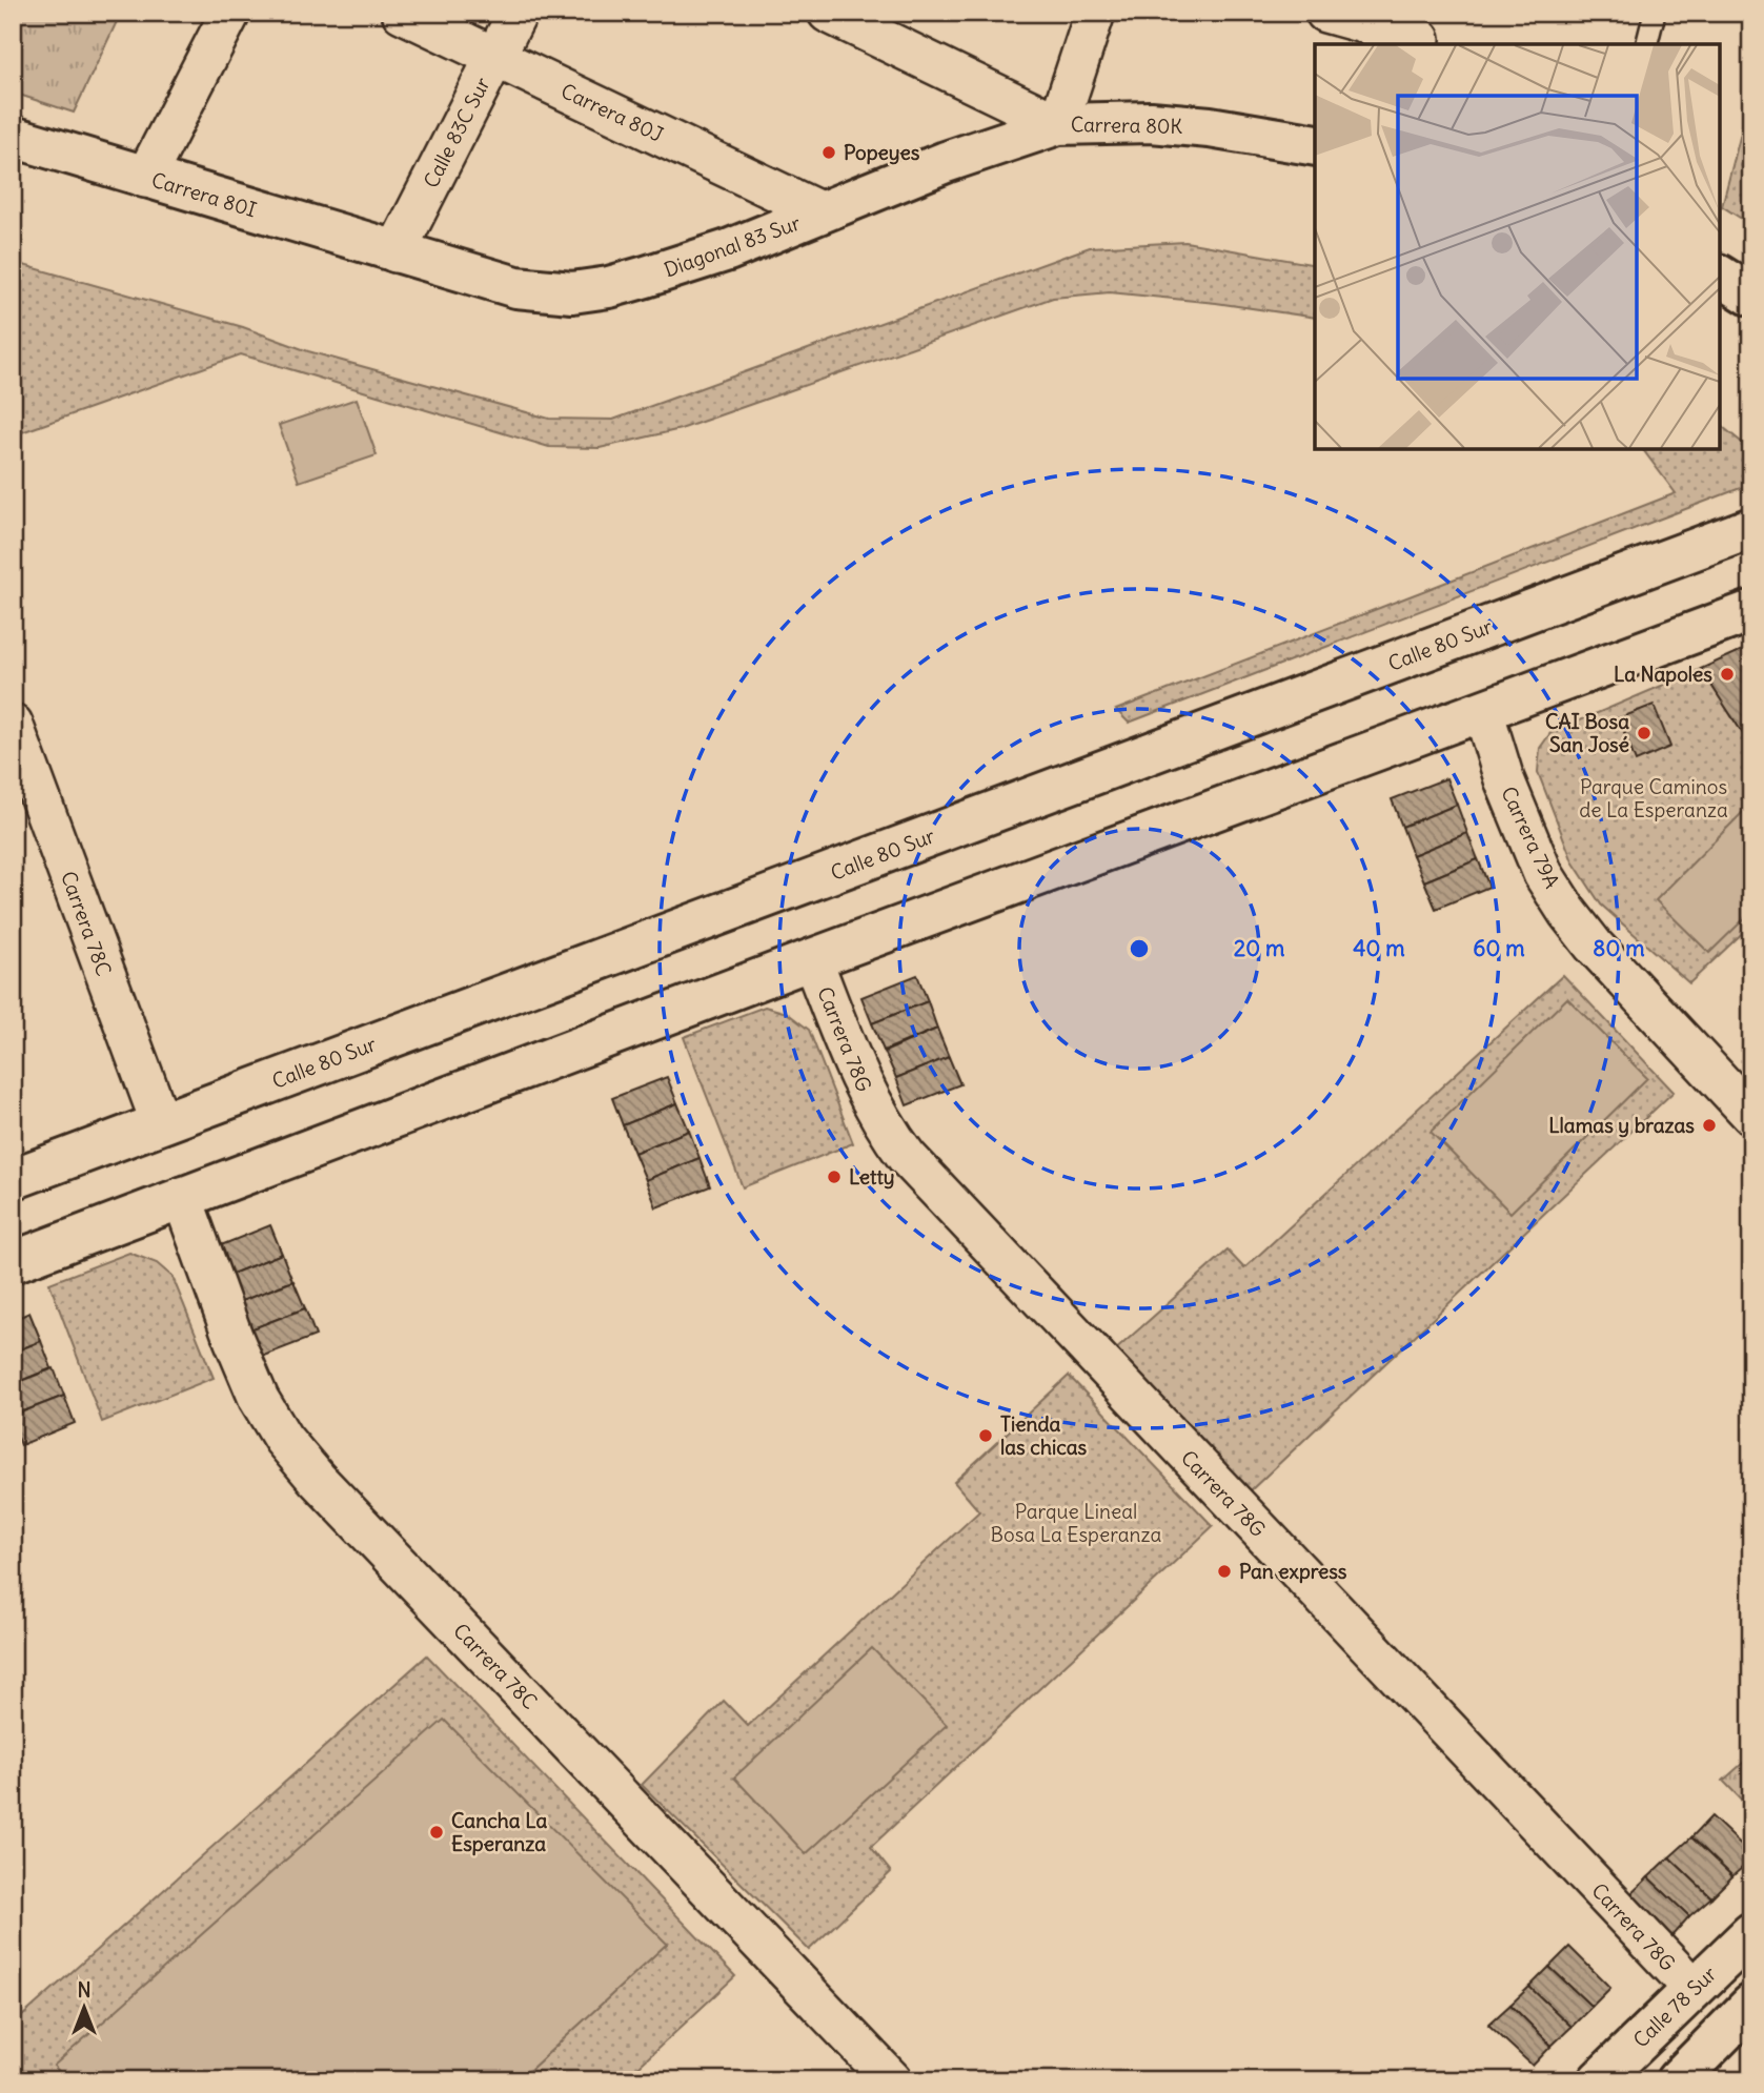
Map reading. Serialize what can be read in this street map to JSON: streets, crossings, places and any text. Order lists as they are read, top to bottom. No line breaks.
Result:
{"streets":{"street":["Carrera 80J","Carrera 80K","Calle 83C Sur","Carrera 80I","Diagonal 83 Sur","Calle 80 Sur","Carrera 79A","Carrera 78C","Carrera 78G","Calle 78 Sur"]},"crossings":[["Carrera 80J","Calle 83C Sur"],["Carrera 80J","Diagonal 83 Sur"],["Carrera 80K","Diagonal 83 Sur"],["Calle 83C Sur","Carrera 80I"],["Calle 83C Sur","Diagonal 83 Sur"],["Carrera 80I","Diagonal 83 Sur"],["Calle 80 Sur","Carrera 78C"],["Carrera 78G","Calle 78 Sur"]],"parks":["Parque Caminos de La Esperanza","Parque Lineal Bosa La Esperanza"],"places":["Popeyes","La Napoles","CAI Bosa San José","Llamas y brazas","Letty","Tienda las chicas","Pan express","Cancha La Esperanza"],"north":"top","rings":["20 m","40 m","60 m","80 m"]}
